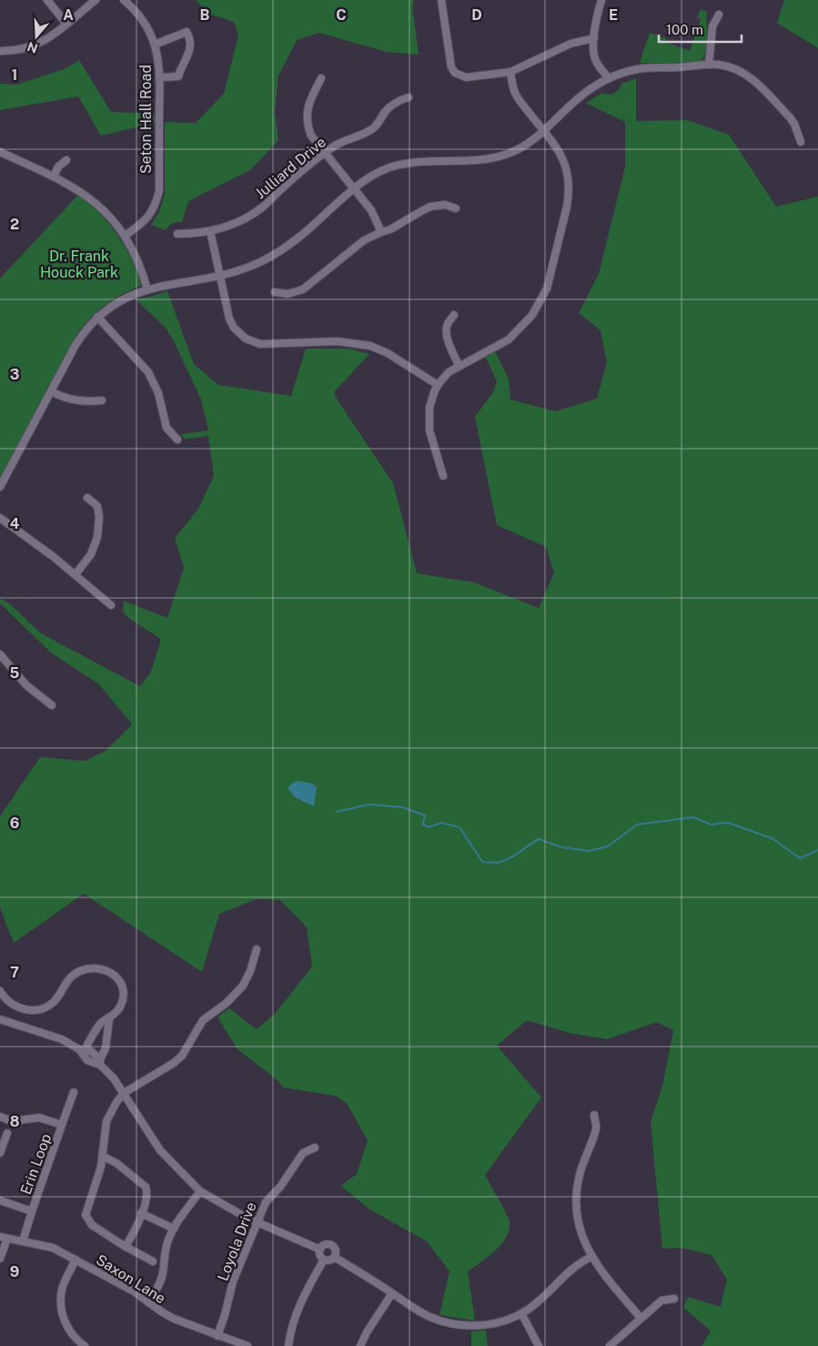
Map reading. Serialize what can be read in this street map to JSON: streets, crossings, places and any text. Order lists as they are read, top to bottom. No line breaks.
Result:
{"streets":{"street":["Seton Hall Road","Julliard Drive","Erin Loop","Loyola Drive","Saxon Lane"]},"crossings":[["Erin Loop","Saxon Lane"],["Loyola Drive","Saxon Lane"]],"parks":["Dr. Frank Houck Park"],"scale_bar":"100 m","north":"bottom","grid":{"columns":["A","B","C","D","E"],"rows":["1","2","3","4","5","6","7","8","9"]}}
